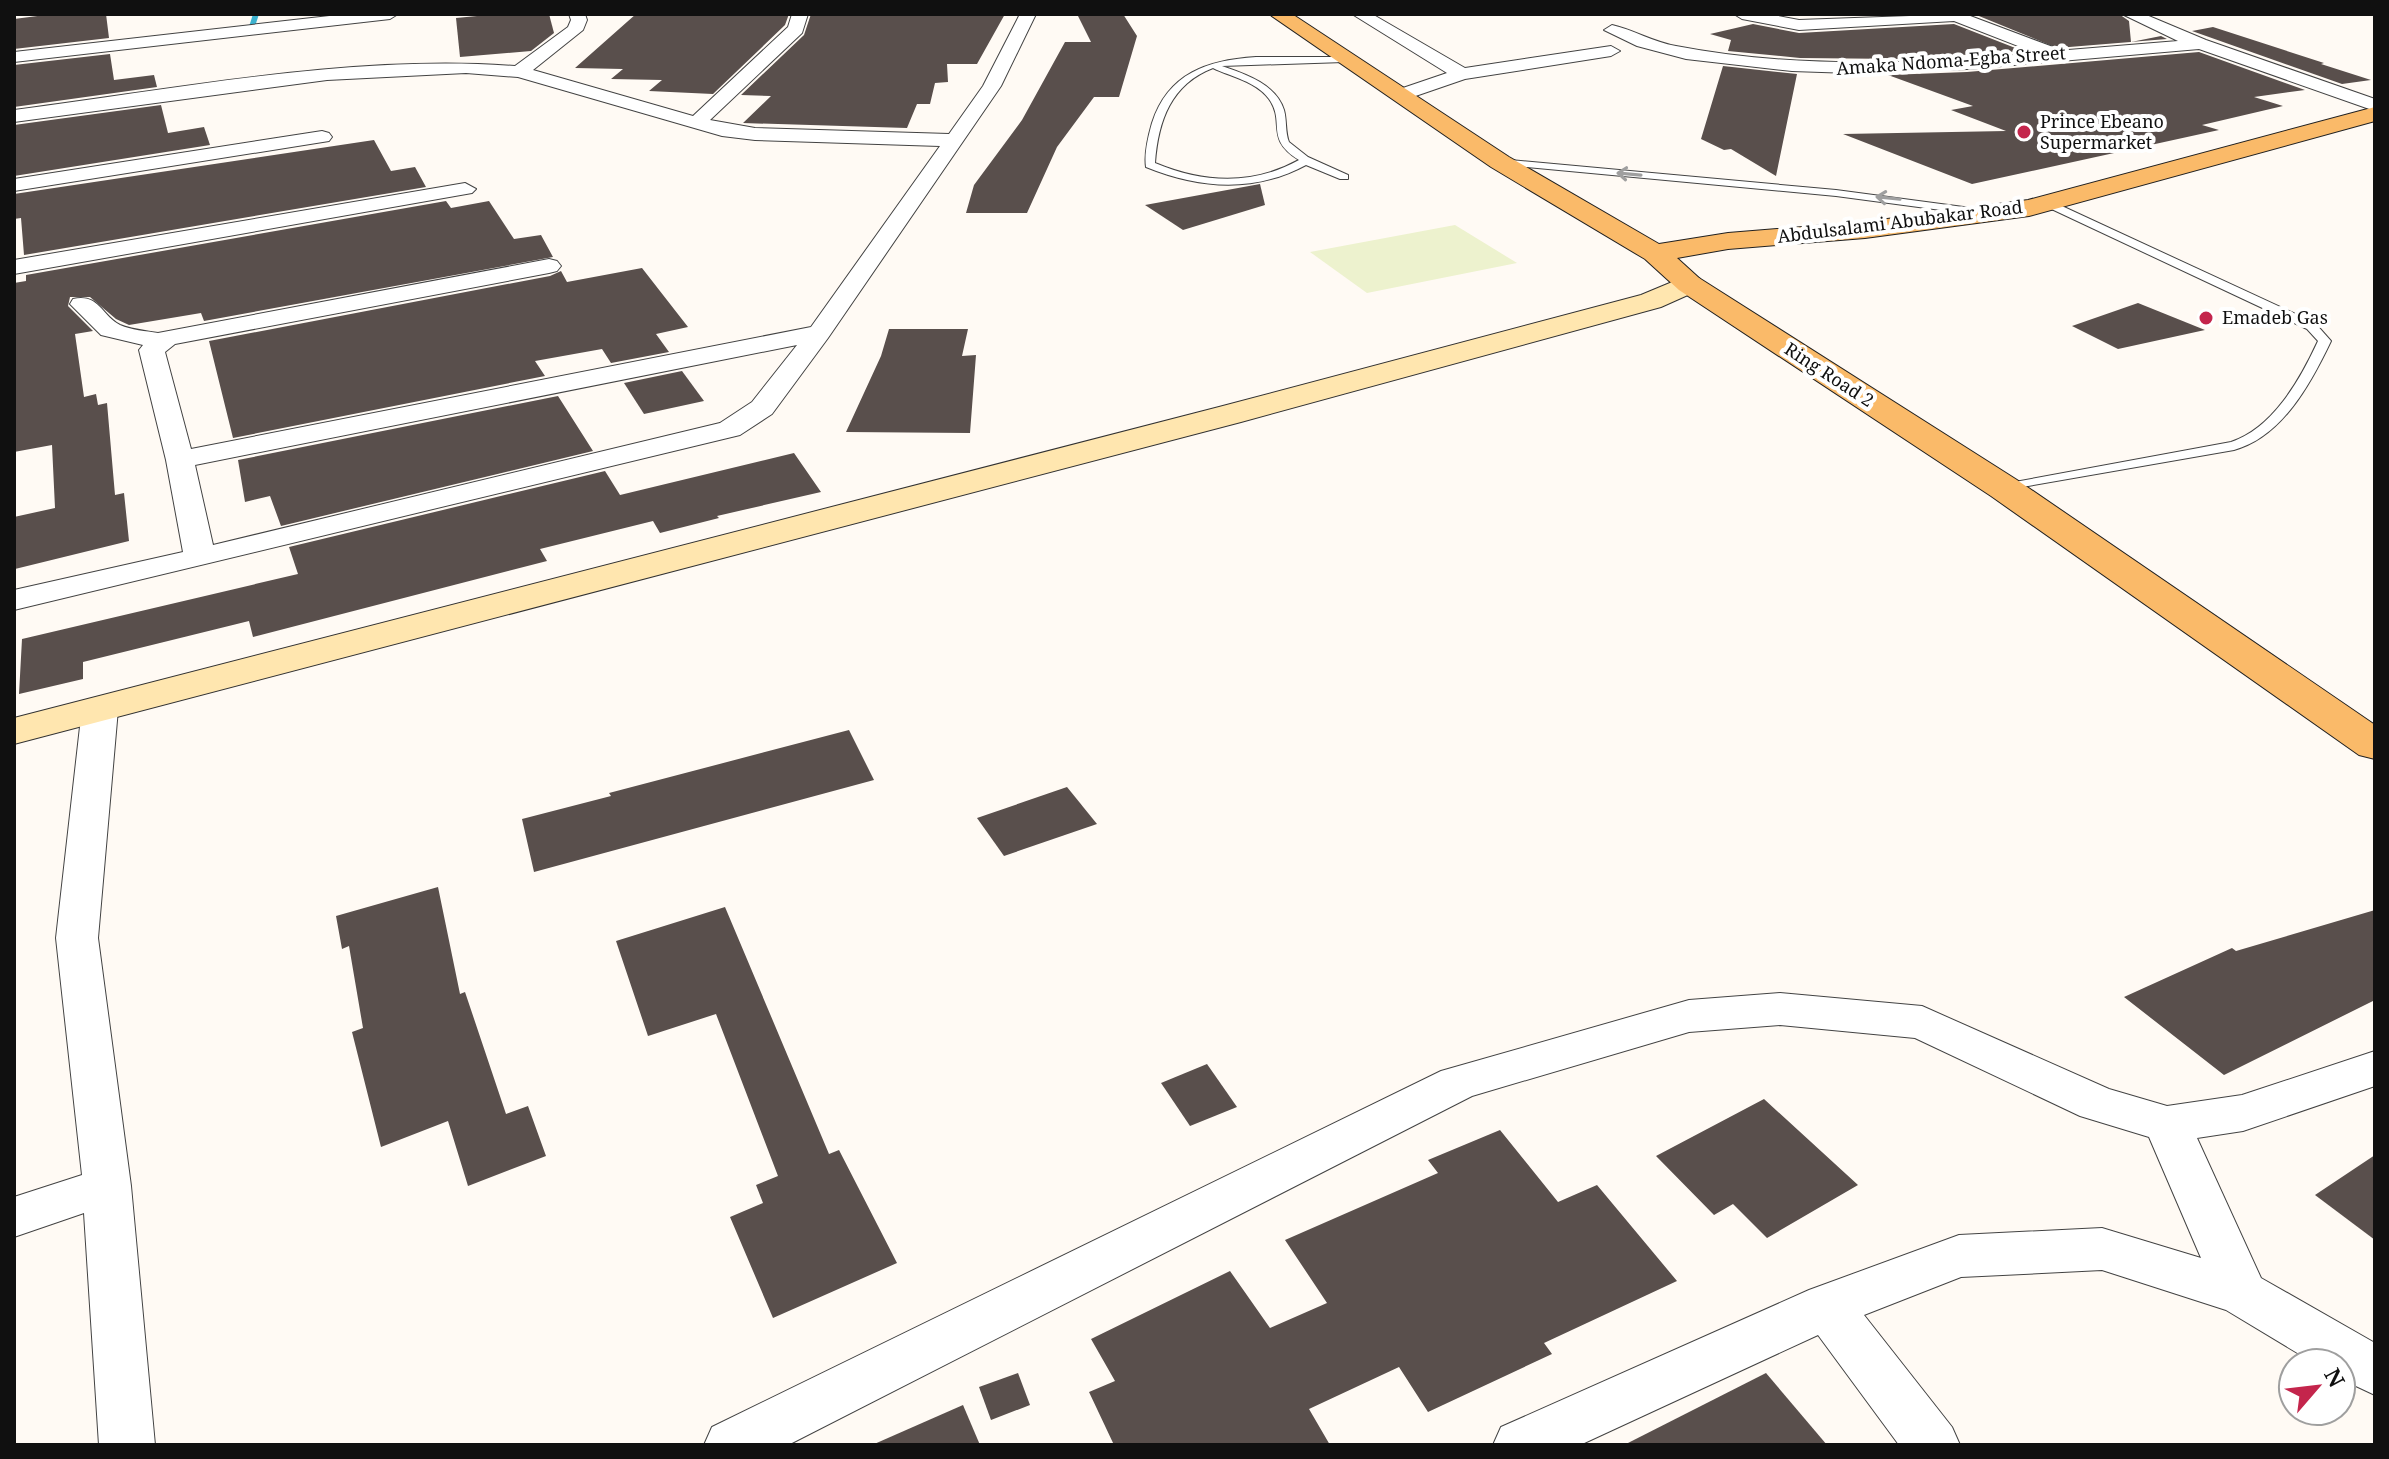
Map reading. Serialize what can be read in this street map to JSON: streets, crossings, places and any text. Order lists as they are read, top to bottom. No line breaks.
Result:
{"streets":{"main road":["Abdulsalami Abubakar Road","Ring Road 2"],"street":["Amaka Ndoma-Egba Street"]},"crossings":[["Abdulsalami Abubakar Road","Ring Road 2"]],"places":["Prince Ebeano Supermarket","Emadeb Gas"],"north":"top right"}
